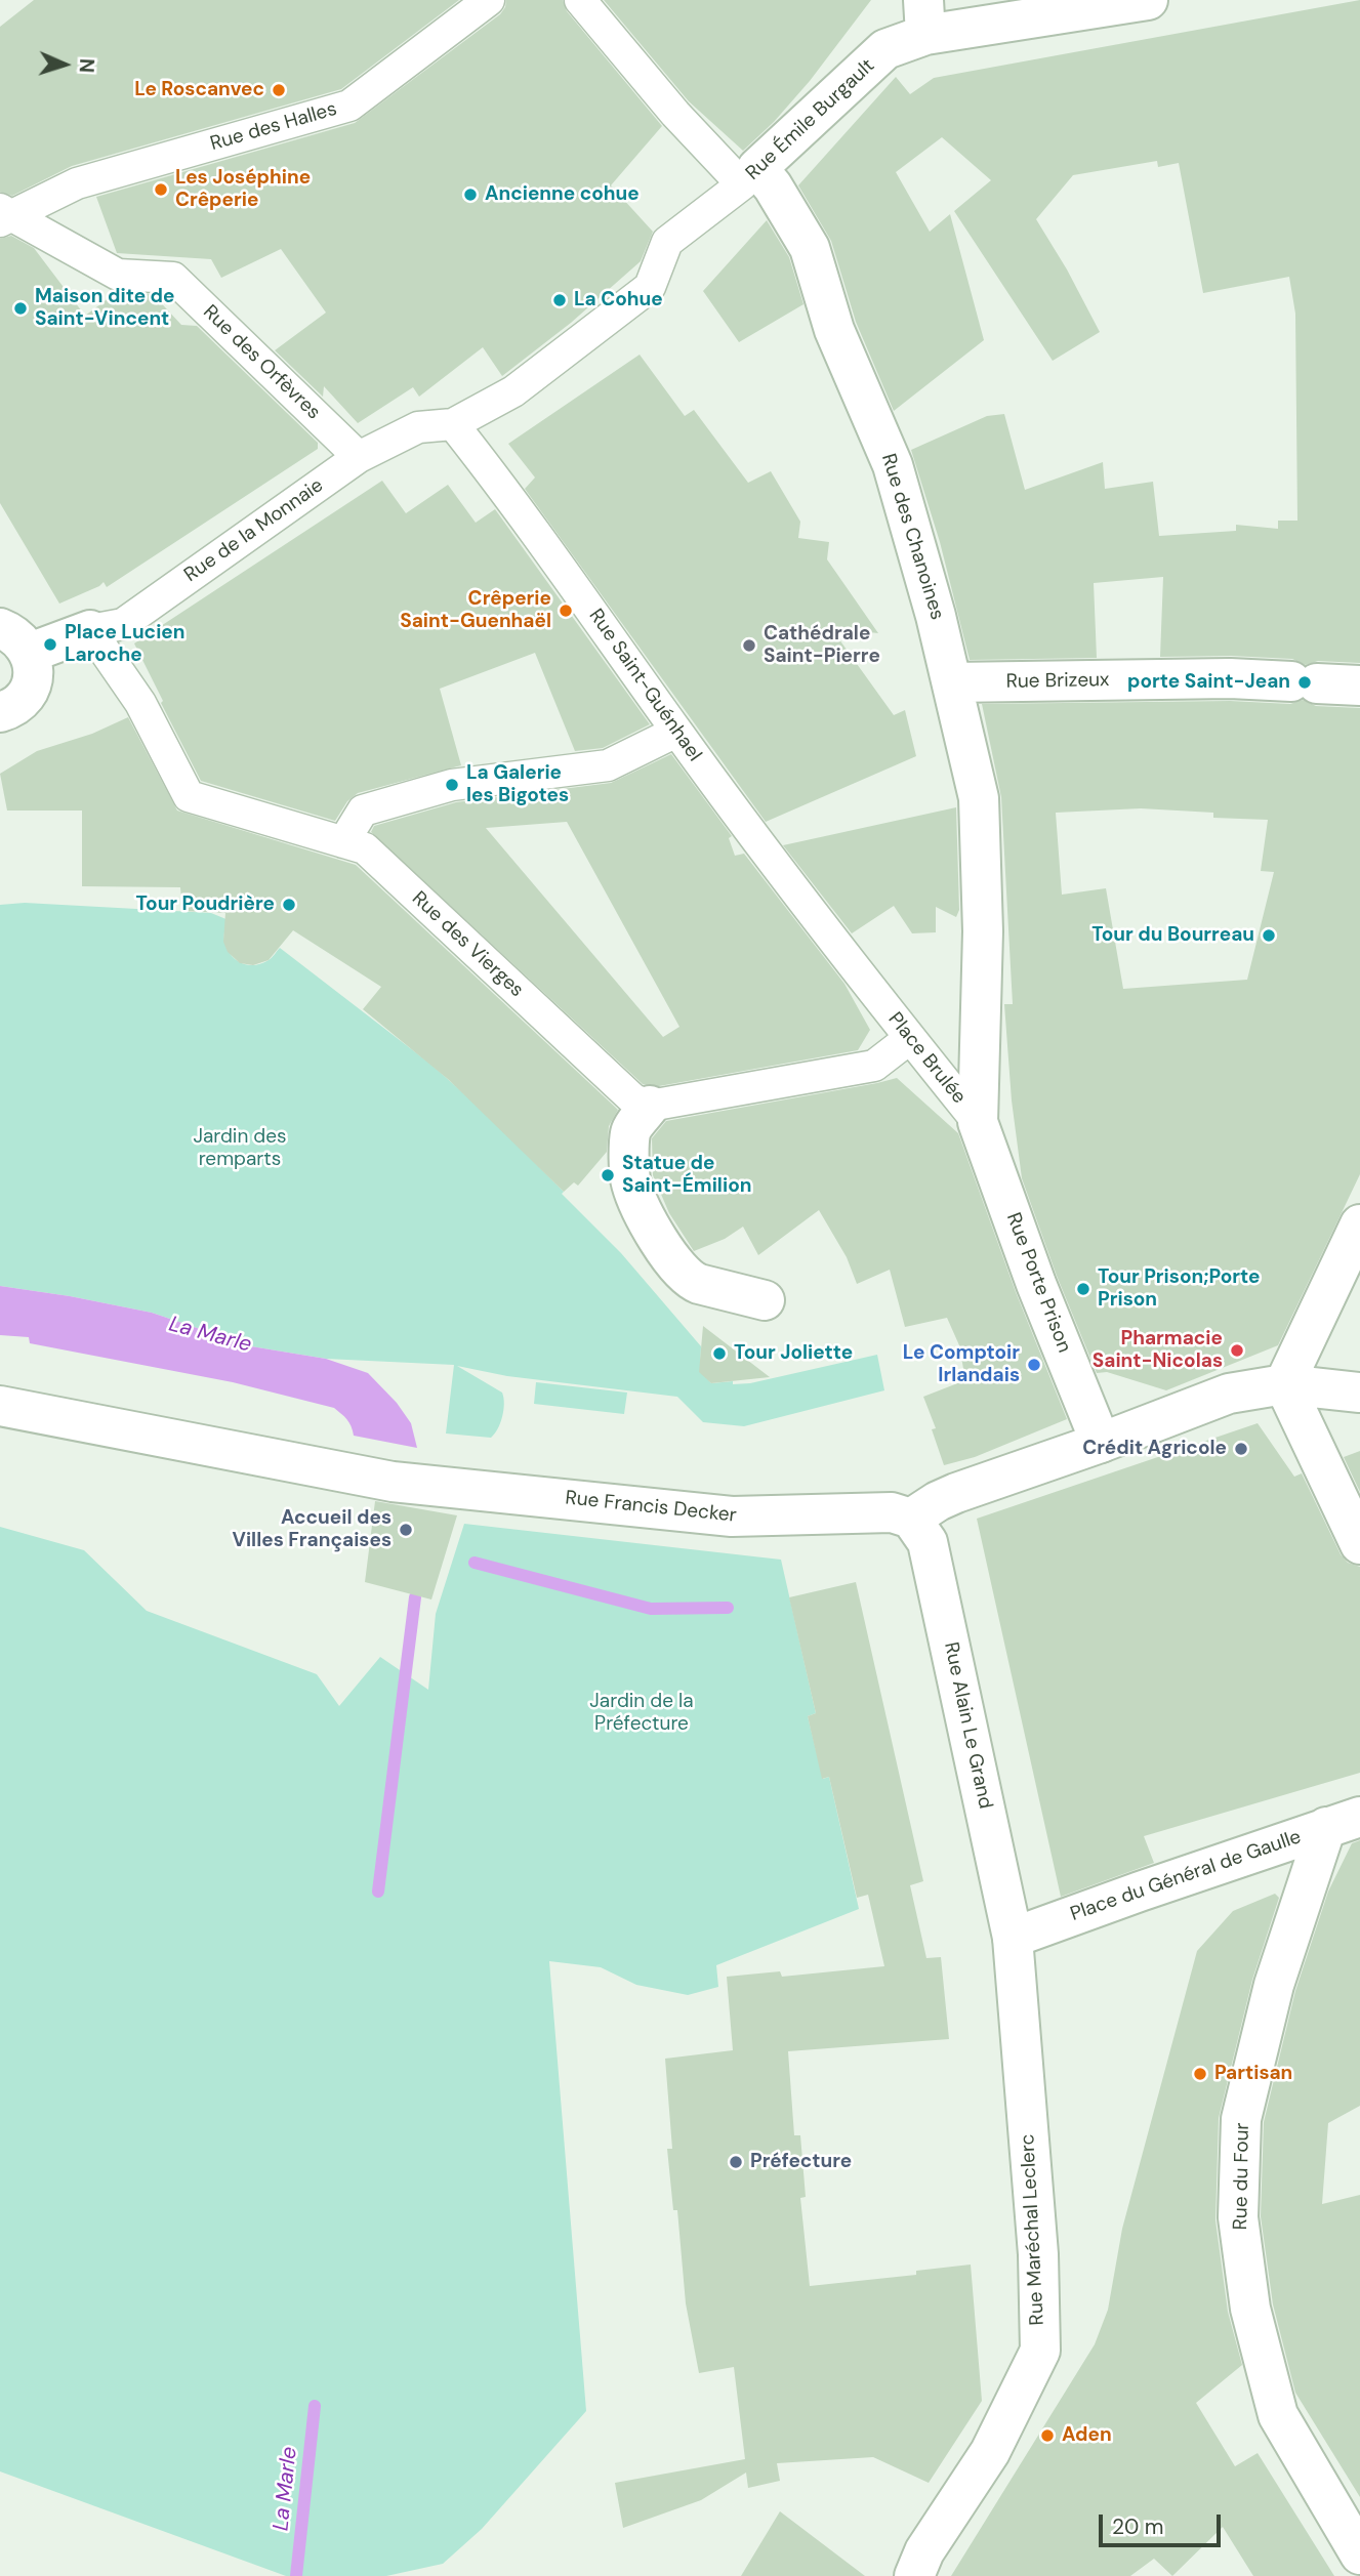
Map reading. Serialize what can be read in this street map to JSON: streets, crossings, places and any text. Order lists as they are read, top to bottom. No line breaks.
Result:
{"streets":{"street":["Rue Émile Burgault","Rue des Halles","Rue des Orfèvres","Rue de la Monnaie","Rue des Chanoines","Rue Brizeux","Rue Saint-Guénhael","Rue des Vierges","Place Brulée","Rue Porte Prison","Rue Francis Decker","Rue Alain Le Grand","Place du Général de Gaulle","Rue du Four","Rue Maréchal Leclerc"]},"crossings":[["Rue Émile Burgault","Rue des Chanoines"],["Rue des Halles","Rue des Orfèvres"],["Rue des Orfèvres","Rue de la Monnaie"],["Rue de la Monnaie","Rue Saint-Guénhael"],["Rue de la Monnaie","Rue des Vierges"],["Rue des Chanoines","Rue Brizeux"],["Rue des Chanoines","Place Brulée"],["Rue Saint-Guénhael","Place Brulée"],["Place Brulée","Rue Porte Prison"],["Rue Francis Decker","Rue Alain Le Grand"],["Rue Alain Le Grand","Place du Général de Gaulle"],["Rue Alain Le Grand","Rue Maréchal Leclerc"],["Place du Général de Gaulle","Rue du Four"],["Place du Général de Gaulle","Rue Maréchal Leclerc"]],"water":["La Marle"],"parks":["Jardin des remparts","Jardin de la Préfecture"],"places":["Le Roscanvec","Les Joséphine Crêperie","Ancienne cohue","La Cohue","Maison dite de Saint-Vincent","Crêperie Saint-Guenhaël","Place Lucien Laroche","Cathédrale Saint-Pierre","porte Saint-Jean","La Galerie les Bigotes","Tour Poudrière","Tour du Bourreau","Statue de Saint-Émilion","Tour Prison;Porte Prison","Pharmacie Saint-Nicolas","Tour Joliette","Le Comptoir Irlandais","Crédit Agricole","Accueil des Villes Françaises","Partisan","Préfecture","Aden"],"scale_bar":"20 m","north":"right"}
